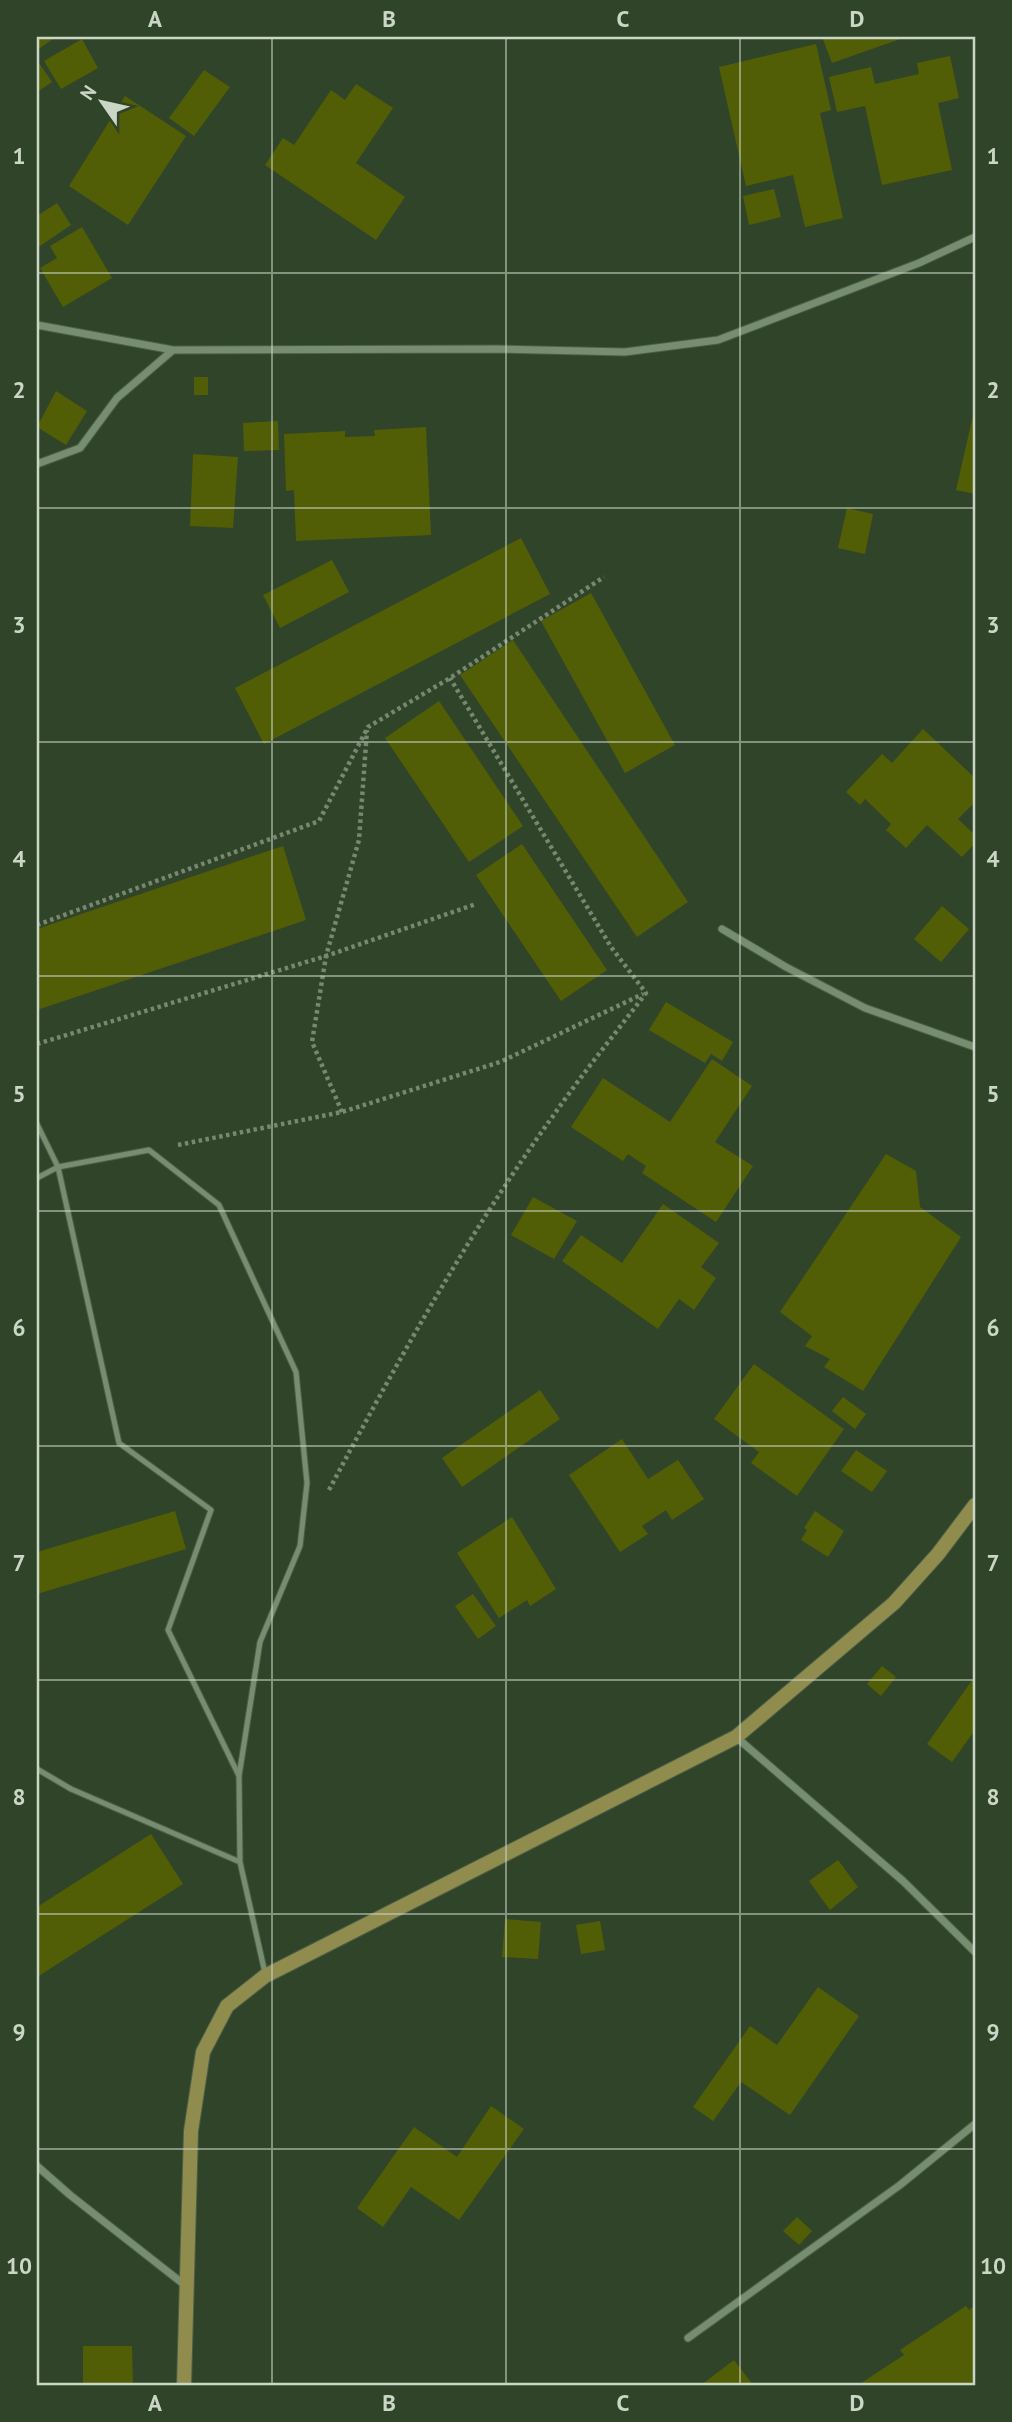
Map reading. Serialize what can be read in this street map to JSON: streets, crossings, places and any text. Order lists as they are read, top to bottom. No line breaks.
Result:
{"north":"top left","grid":{"columns":["A","B","C","D"],"rows":["1","2","3","4","5","6","7","8","9","10"]}}
